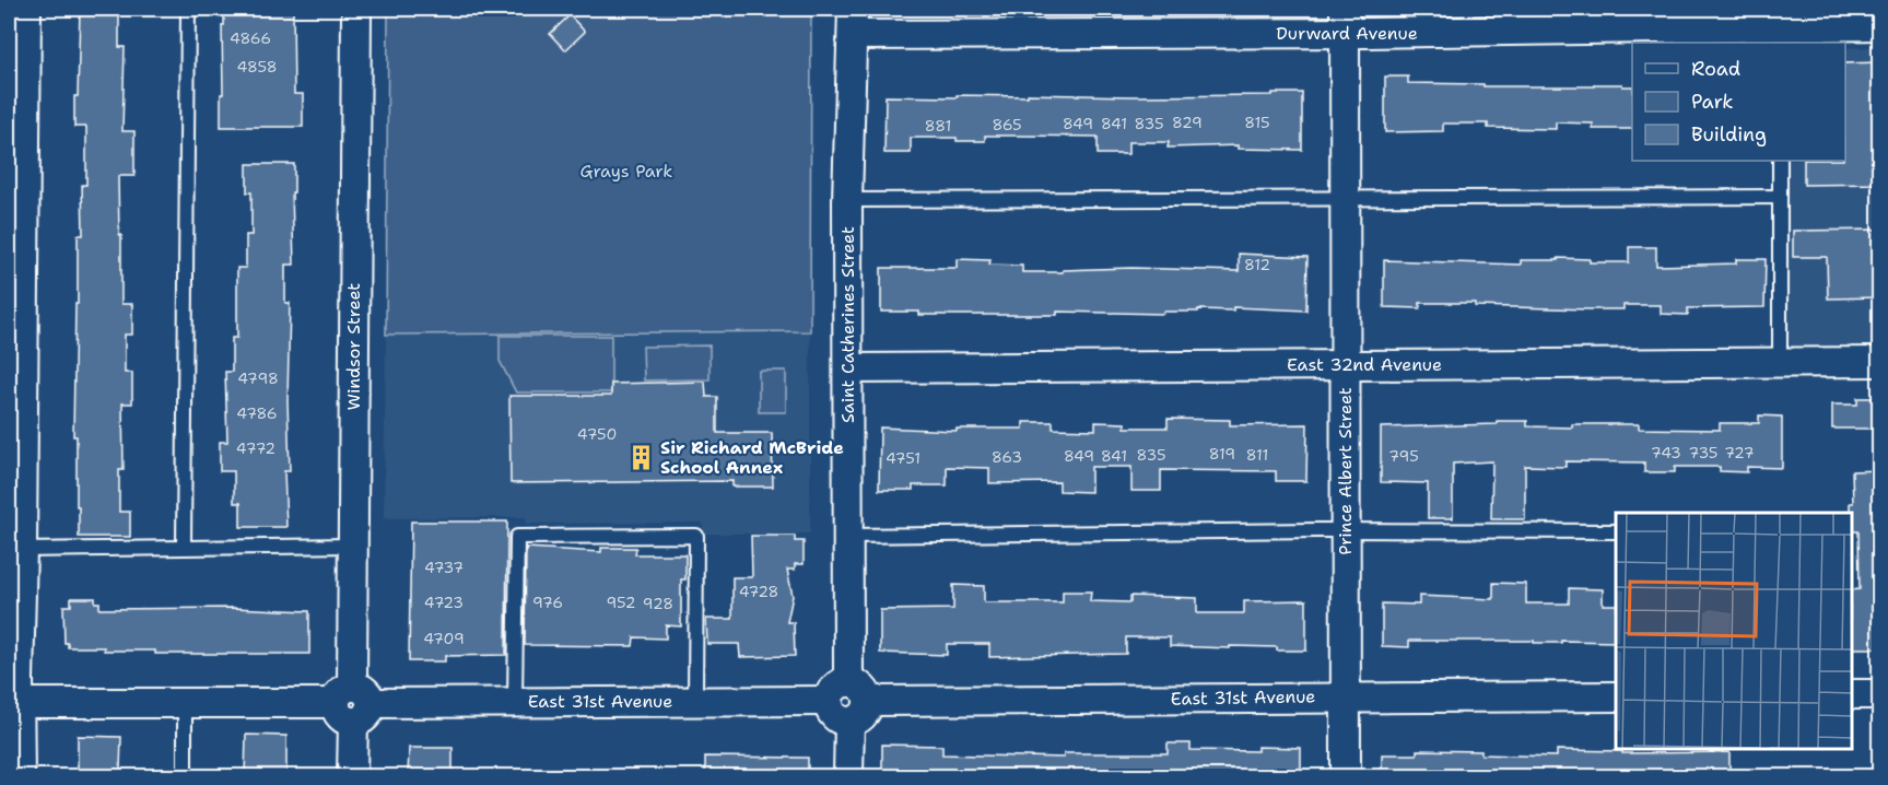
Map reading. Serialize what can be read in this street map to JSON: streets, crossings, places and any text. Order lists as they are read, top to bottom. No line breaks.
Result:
{"streets":{"street":["Durward Avenue","Saint Catherines Street","Windsor Street","East 32nd Avenue","Prince Albert Street","East 31st Avenue"]},"crossings":[["Durward Avenue","Saint Catherines Street"],["Durward Avenue","Prince Albert Street"],["Saint Catherines Street","East 32nd Avenue"],["Saint Catherines Street","East 31st Avenue"],["Windsor Street","East 31st Avenue"],["East 32nd Avenue","Prince Albert Street"],["Prince Albert Street","East 31st Avenue"]],"parks":["Grays Park"],"places":{"building":["Sir Richard McBride School Annex"]},"house_numbers":["4866","4858","829","815","849","841","835","865","881","812","4798","4786","4750","4772","743","735","727","819","835","811","849","841","795","863","4751","4737","4728","4723","976","952","928","4709"],"legend":["Road","Park","Building"]}
